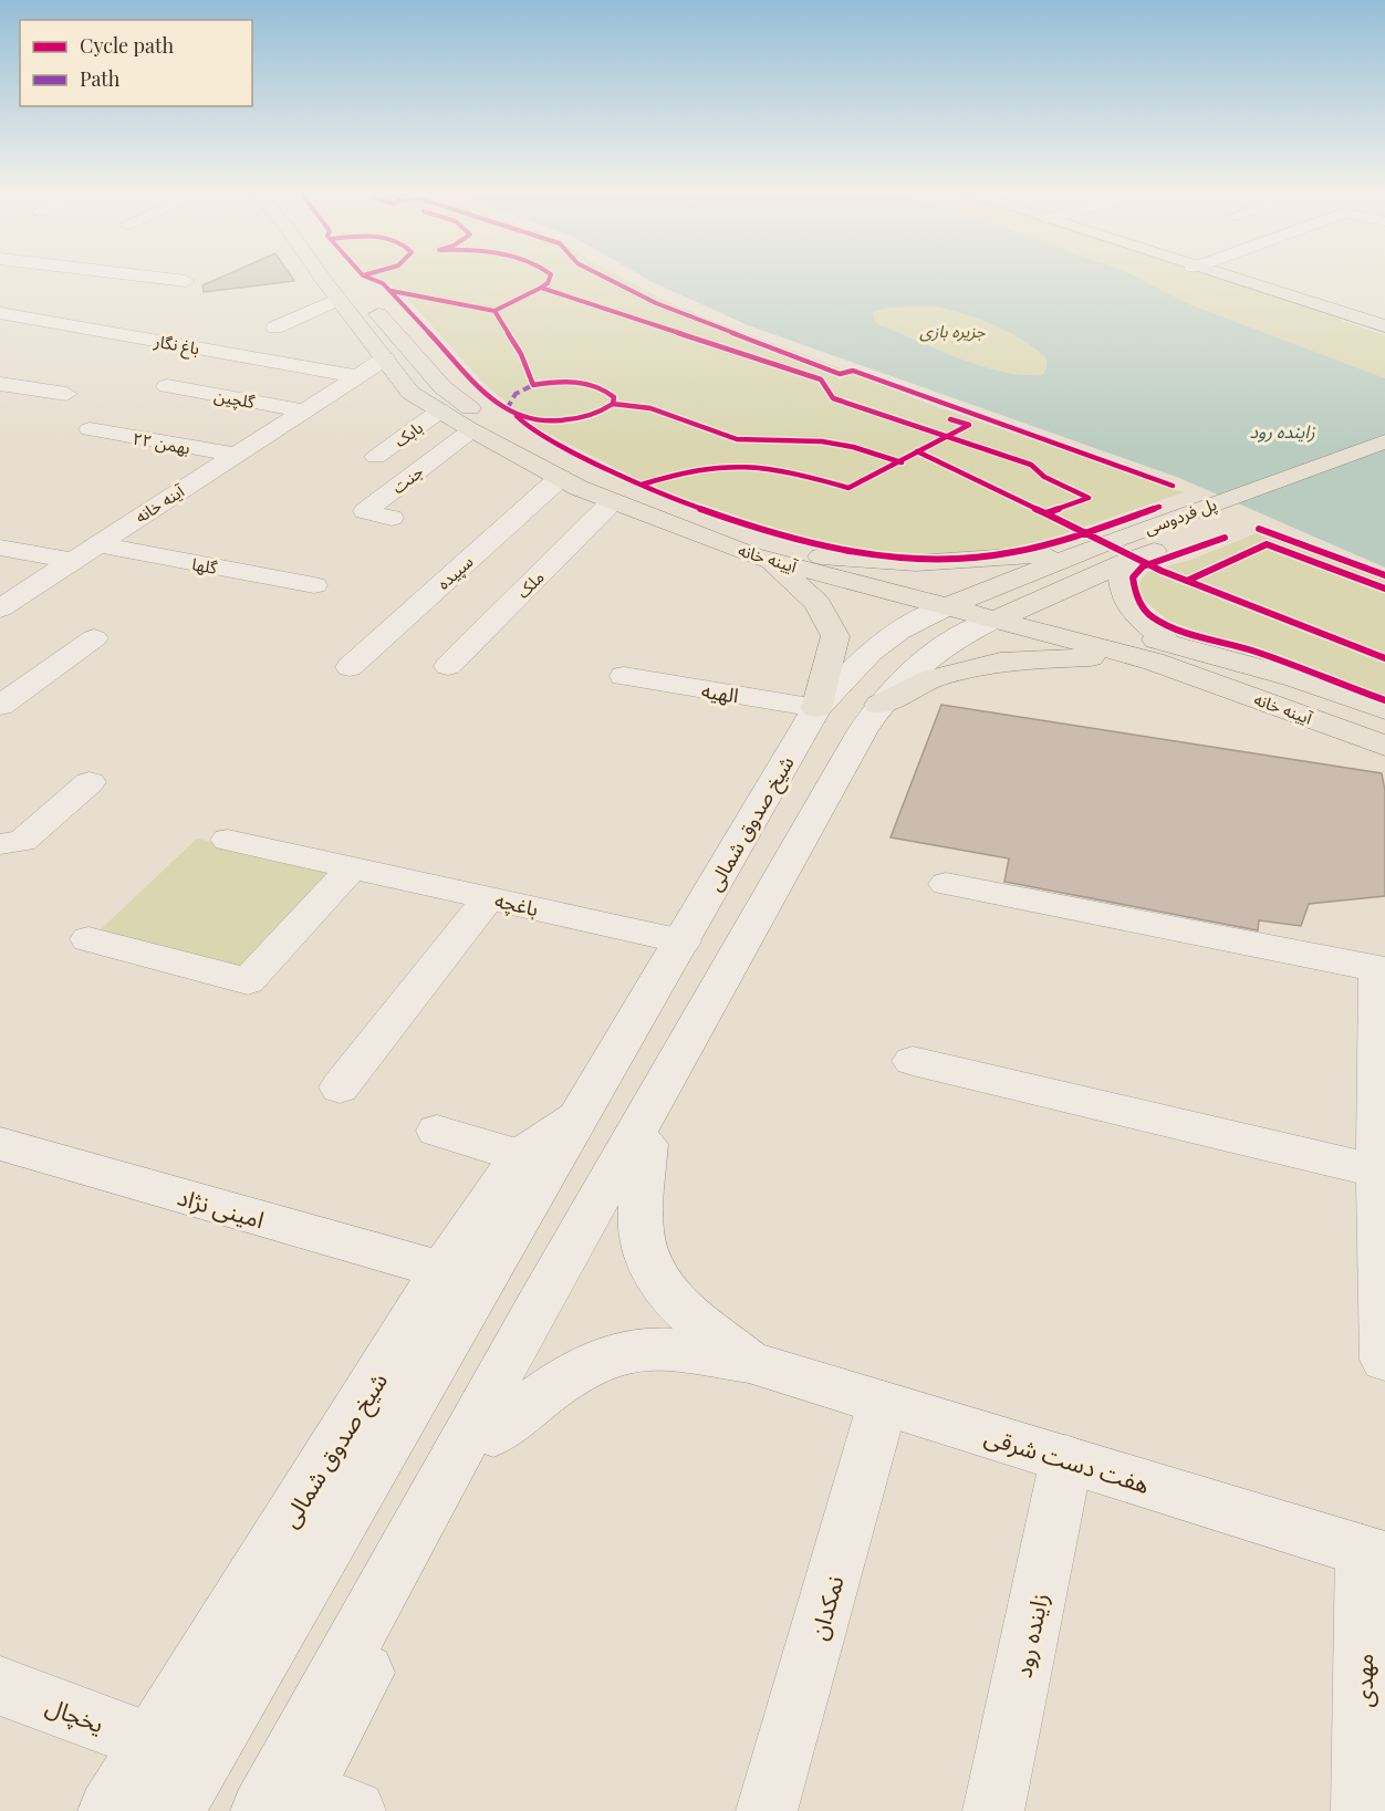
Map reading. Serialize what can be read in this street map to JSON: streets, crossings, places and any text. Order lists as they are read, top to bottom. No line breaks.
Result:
{"streets":{"main road":["پل فردوسی","آیینه خانه"],"street":["باغ نگار","گلچین","بابک","۲۲ بهمن","جنت","آینه خانه","گلها","سپیده","ملک","الهیه","شیخ صدوق شمالی","باغچه","امینی نژاد","هفت دست شرقی","نمکدان","زاینده رود","مهدی","یخچال"]},"crossings":[["باغ نگار","آینه خانه"],["گلچین","آینه خانه"],["بابک","آیینه خانه"],["۲۲ بهمن","آینه خانه"],["جنت","آیینه خانه"],["آینه خانه","آیینه خانه"],["آینه خانه","گلها"],["پل فردوسی","آیینه خانه"],["پل فردوسی","شیخ صدوق شمالی"],["آیینه خانه","سپیده"],["آیینه خانه","ملک"],["آیینه خانه","شیخ صدوق شمالی"],["الهیه","شیخ صدوق شمالی"],["شیخ صدوق شمالی","باغچه"],["شیخ صدوق شمالی","امینی نژاد"],["شیخ صدوق شمالی","یخچال"],["هفت دست شرقی","نمکدان"],["هفت دست شرقی","زاینده رود"],["هفت دست شرقی","مهدی"]],"water":["زاینده رود"],"parks":["جزیره بازی"],"legend":["Cycle path","Path"]}
